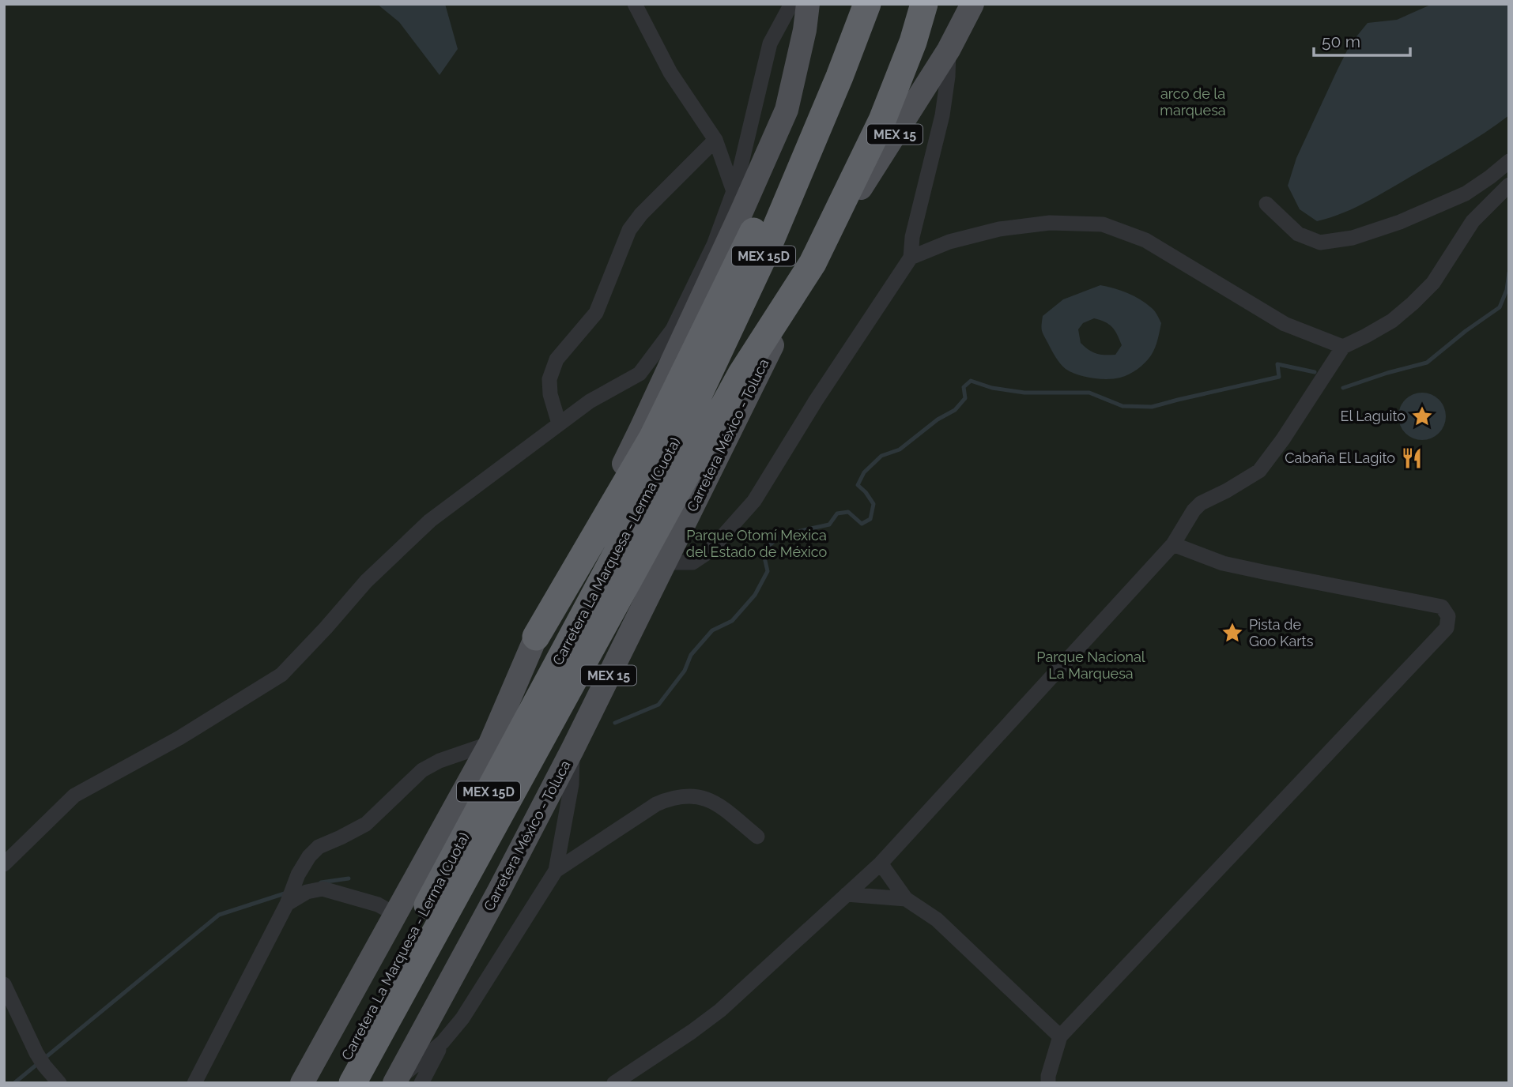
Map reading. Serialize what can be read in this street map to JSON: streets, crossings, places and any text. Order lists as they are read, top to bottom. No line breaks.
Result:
{"streets":{"highway":["MEX 15D","Carretera La Marquesa - Lerma (Cuota)"],"main road":["MEX 15","Carretera México - Toluca"]},"crossings":[["MEX 15D","Carretera México - Toluca"],["MEX 15D","Carretera La Marquesa - Lerma (Cuota)"],["Carretera México - Toluca","Carretera La Marquesa - Lerma (Cuota)"]],"parks":["arco de la marquesa","Parque Otomí Mexica del Estado de México","Parque Nacional La Marquesa"],"places":{"place":["El Laguito","Pista de Goo Karts"],"restaurant":["Cabaña El Lagito"]},"scale_bar":"50 m"}
